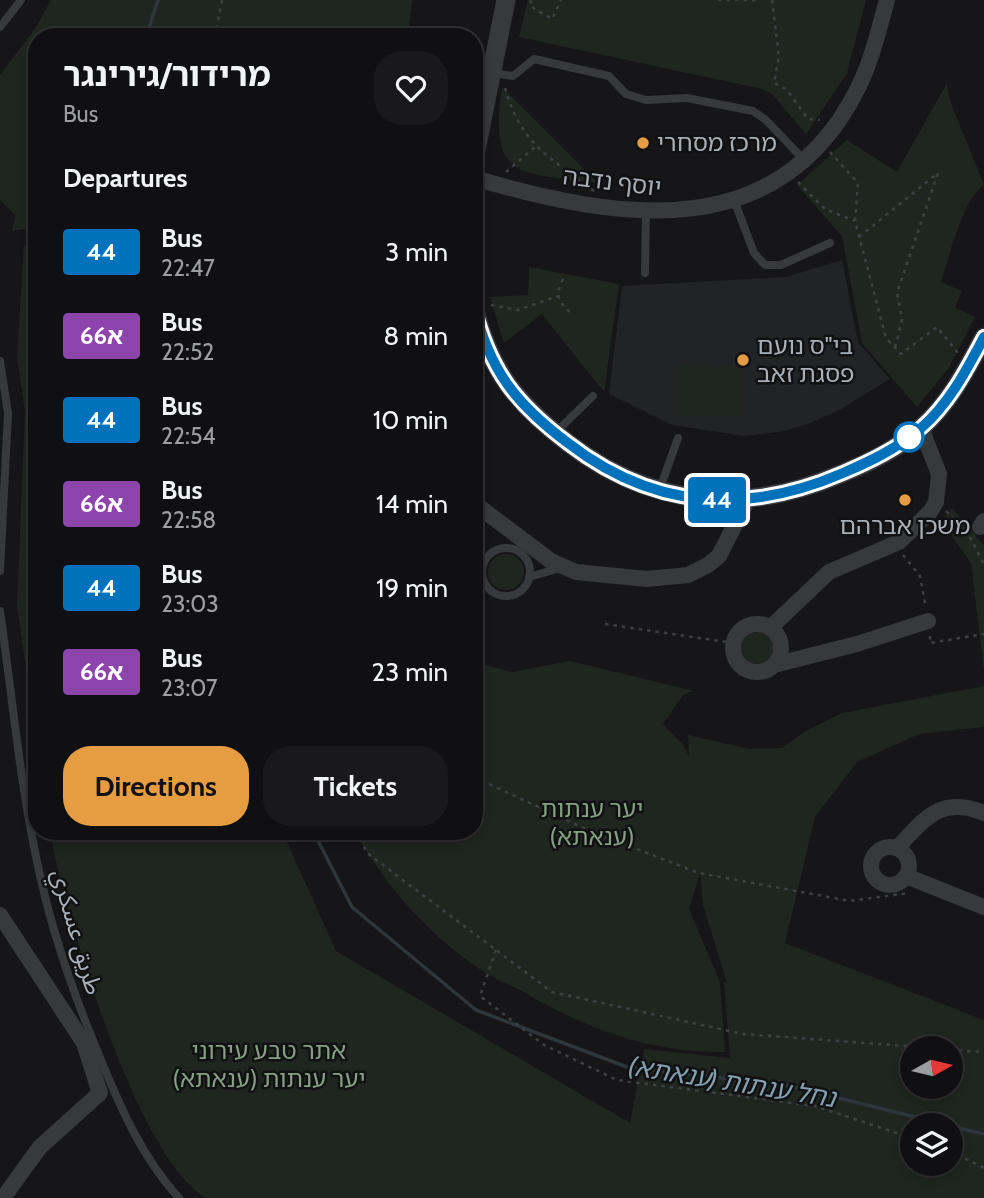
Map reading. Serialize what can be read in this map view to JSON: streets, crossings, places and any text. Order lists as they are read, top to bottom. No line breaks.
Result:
{"streets":{"street":["יוסף נדבה"],"lane":["طريق عسكري"]},"water":["נחל ענתות (ענאתא)"],"parks":["יער ענתות (ענאתא)","אתר טבע עירוני יער ענתות (ענאתא)"],"places":["מרכז מסחרי","בי\"ס נועם פסגת זאב","משכן אברהם"],"lines":["bus line 44"],"north":"right","page":{"on_map":"44","heading":[["מרידור/גירינגר","Bus"],"Departures"],"list":[{"mark":"44","name":"Bus","note":"22:47","value":"3 min"},{"mark":"66א","name":"Bus","note":"22:52","value":"8 min"},{"mark":"44","name":"Bus","note":"22:54","value":"10 min"},{"mark":"66א","name":"Bus","note":"22:58","value":"14 min"},{"mark":"44","name":"Bus","note":"23:03","value":"19 min"},{"mark":"66א","name":"Bus","note":"23:07","value":"23 min"}],"buttons":["Directions","Tickets"]}}
